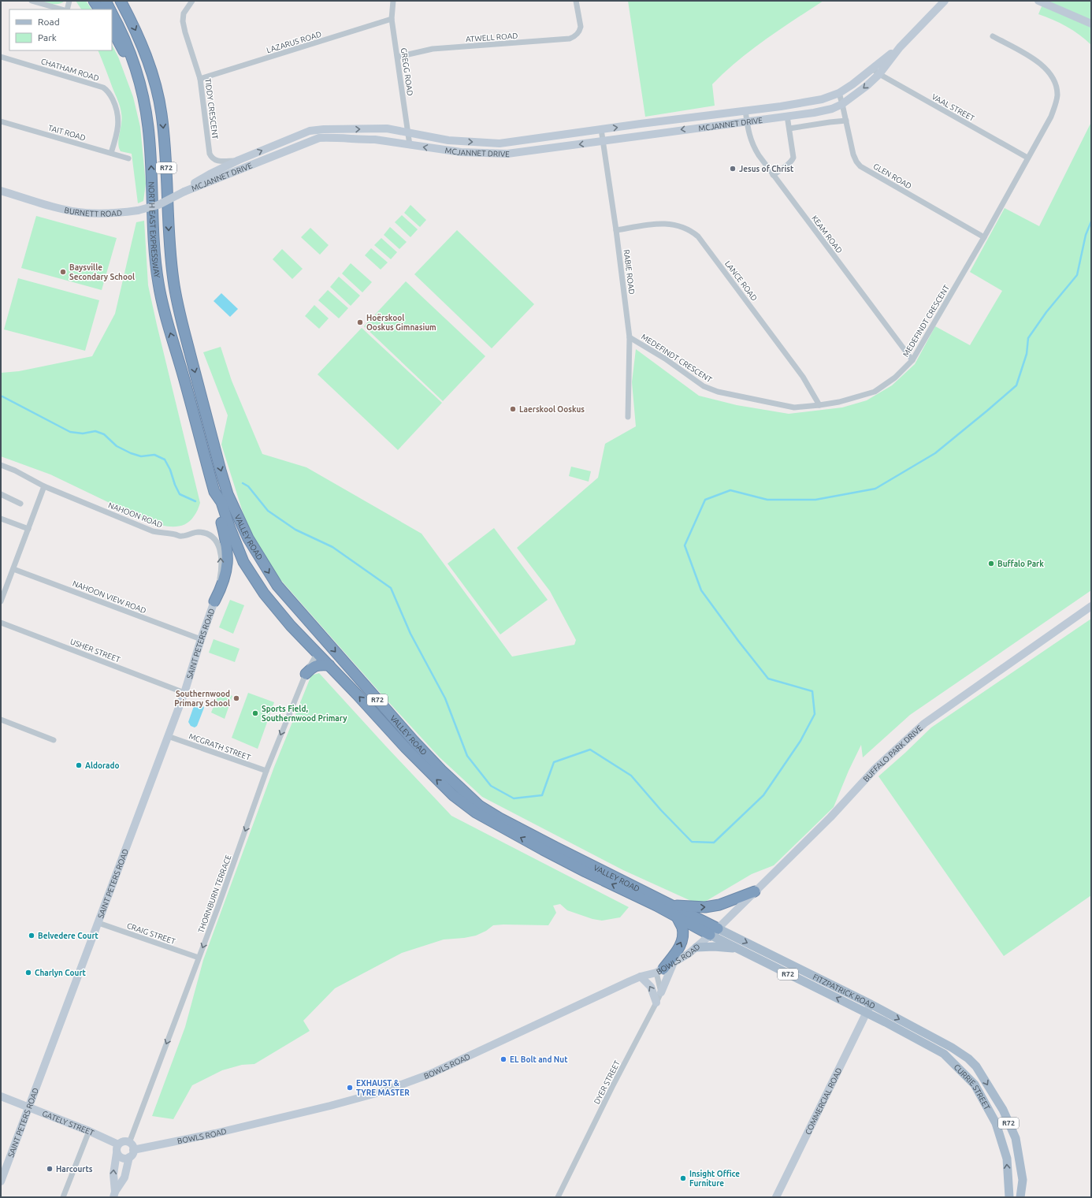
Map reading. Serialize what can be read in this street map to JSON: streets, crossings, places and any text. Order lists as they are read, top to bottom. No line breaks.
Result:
{"streets":{"highway":["R72","NORTH EAST EXPRESSWAY","VALLEY ROAD"],"main road":["FITZPATRICK ROAD","CURRIE STREET"],"street":["ATWELL ROAD","LAZARUS ROAD","CHATHAM ROAD","GREGG ROAD","VAAL STREET","TIDDY CRESCENT","MCJANNET DRIVE","TAIT ROAD","GLEN ROAD","BURNETT ROAD","KEAM ROAD","RABIE ROAD","LANCE ROAD","MEDEFINDT CRESCENT","NAHOON ROAD","NAHOON VIEW ROAD","SAINT PETERS ROAD","USHER STREET","MCGRATH STREET","BUFFALO PARK DRIVE","THORNBURN TERRACE","CRAIG STREET","BOWLS ROAD","DYER STREET","COMMERCIAL ROAD","GATELY STREET"]},"crossings":[["ATWELL ROAD","GREGG ROAD"],["LAZARUS ROAD","GREGG ROAD"],["LAZARUS ROAD","TIDDY CRESCENT"],["CHATHAM ROAD","TAIT ROAD"],["GREGG ROAD","MCJANNET DRIVE"],["VAAL STREET","MCJANNET DRIVE"],["VAAL STREET","MEDEFINDT CRESCENT"],["TIDDY CRESCENT","MCJANNET DRIVE"],["MCJANNET DRIVE","GLEN ROAD"],["MCJANNET DRIVE","BURNETT ROAD"],["MCJANNET DRIVE","KEAM ROAD"],["MCJANNET DRIVE","RABIE ROAD"],["GLEN ROAD","MEDEFINDT CRESCENT"],["NORTH EAST EXPRESSWAY","VALLEY ROAD"],["KEAM ROAD","MEDEFINDT CRESCENT"],["RABIE ROAD","LANCE ROAD"],["RABIE ROAD","MEDEFINDT CRESCENT"],["LANCE ROAD","MEDEFINDT CRESCENT"],["NAHOON ROAD","SAINT PETERS ROAD"],["VALLEY ROAD","BUFFALO PARK DRIVE"],["VALLEY ROAD","THORNBURN TERRACE"],["VALLEY ROAD","BOWLS ROAD"],["VALLEY ROAD","FITZPATRICK ROAD"],["NAHOON VIEW ROAD","SAINT PETERS ROAD"],["SAINT PETERS ROAD","USHER STREET"],["SAINT PETERS ROAD","MCGRATH STREET"],["SAINT PETERS ROAD","CRAIG STREET"],["SAINT PETERS ROAD","GATELY STREET"],["MCGRATH STREET","THORNBURN TERRACE"],["BUFFALO PARK DRIVE","BOWLS ROAD"],["BUFFALO PARK DRIVE","FITZPATRICK ROAD"],["THORNBURN TERRACE","CRAIG STREET"],["THORNBURN TERRACE","BOWLS ROAD"],["THORNBURN TERRACE","GATELY STREET"],["BOWLS ROAD","FITZPATRICK ROAD"],["BOWLS ROAD","GATELY STREET"],["FITZPATRICK ROAD","CURRIE STREET"],["FITZPATRICK ROAD","COMMERCIAL ROAD"]],"one_way":["NAHOON ROAD","THORNBURN TERRACE"],"places":["Jesus of Christ","Baysville Secondary School","Hoërskool Ooskus Gimnasium","Laerskool Ooskus","Buffalo Park","Southernwood Primary School","Sports Field, Southernwood Primary","Aldorado","Belvedere Court","Charlyn Court","EL Bolt and Nut","EXHAUST & TYRE MASTER","Harcourts","Insight Office Furniture"],"legend":["Road","Park"]}
